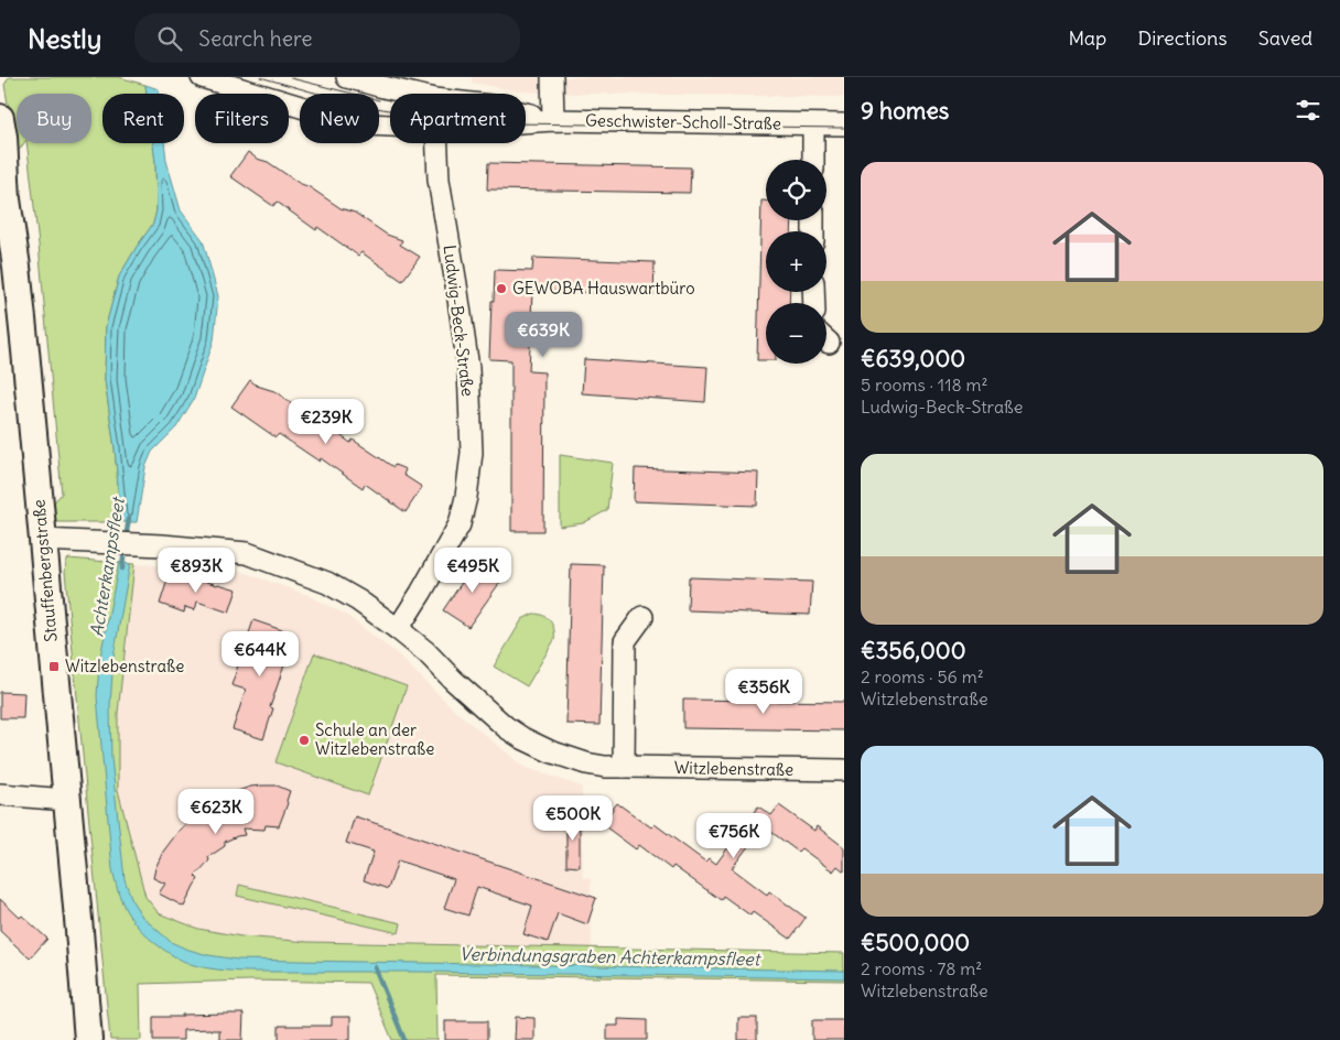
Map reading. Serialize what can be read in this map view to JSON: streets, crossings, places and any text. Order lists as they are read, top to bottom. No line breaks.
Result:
{"streets":{"street":["Geschwister-Scholl-Straße","Ludwig-Beck-Straße","Stauffenbergstraße","Witzlebenstraße"]},"crossings":[["Ludwig-Beck-Straße","Witzlebenstraße"],["Stauffenbergstraße","Witzlebenstraße"]],"water":["Achterkampsfleet","Verbindungsgraben Achterkampsfleet"],"places":{"other":["GEWOBA Hauswartbüro","Schule an der Witzlebenstraße"],"transit":["Witzlebenstraße"]},"page":{"header":"Nestly","search":"Search here","nav":["Map","Directions","Saved"],"heading":"9 homes","chip":["Buy","Rent","Filters","New","Apartment"],"list":[{"name":"€639,000","note":"5 rooms · 118 m² · Ludwig-Beck-Straße"},{"name":"€356,000","note":"2 rooms · 56 m² · Witzlebenstraße"},{"name":"€500,000","note":"2 rooms · 78 m² · Witzlebenstraße"}],"map_buttons":["+","−"],"price":["€639K","€239K","€893K","€495K","€644K","€356K","€623K","€500K","€756K"]}}
